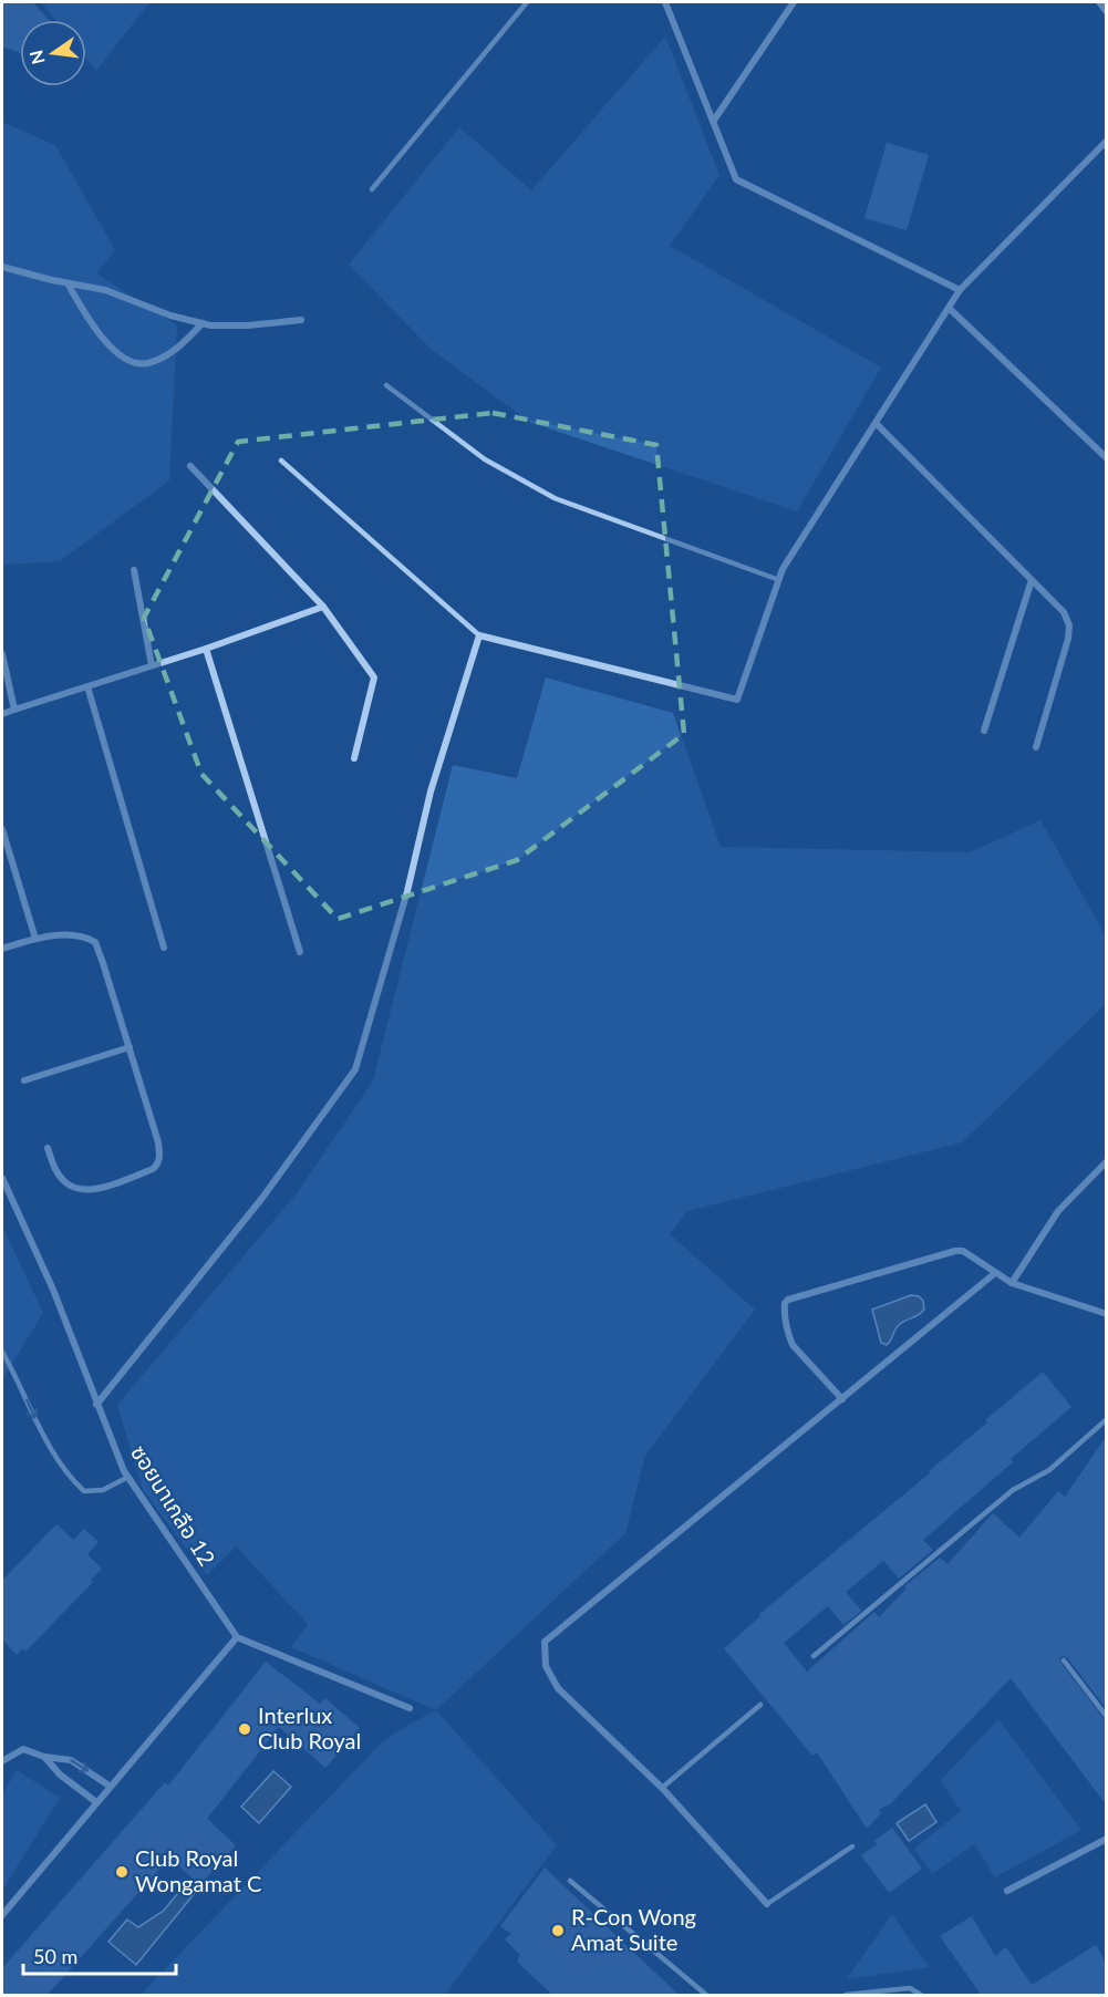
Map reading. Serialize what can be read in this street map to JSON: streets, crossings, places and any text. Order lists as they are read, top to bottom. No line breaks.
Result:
{"streets":{"street":["ซอยนาเกลือ 12"]},"places":["Interlux Club Royal","Club Royal Wongamat C","R-Con Wong Amat Suite"],"scale_bar":"50 m","north":"left"}
